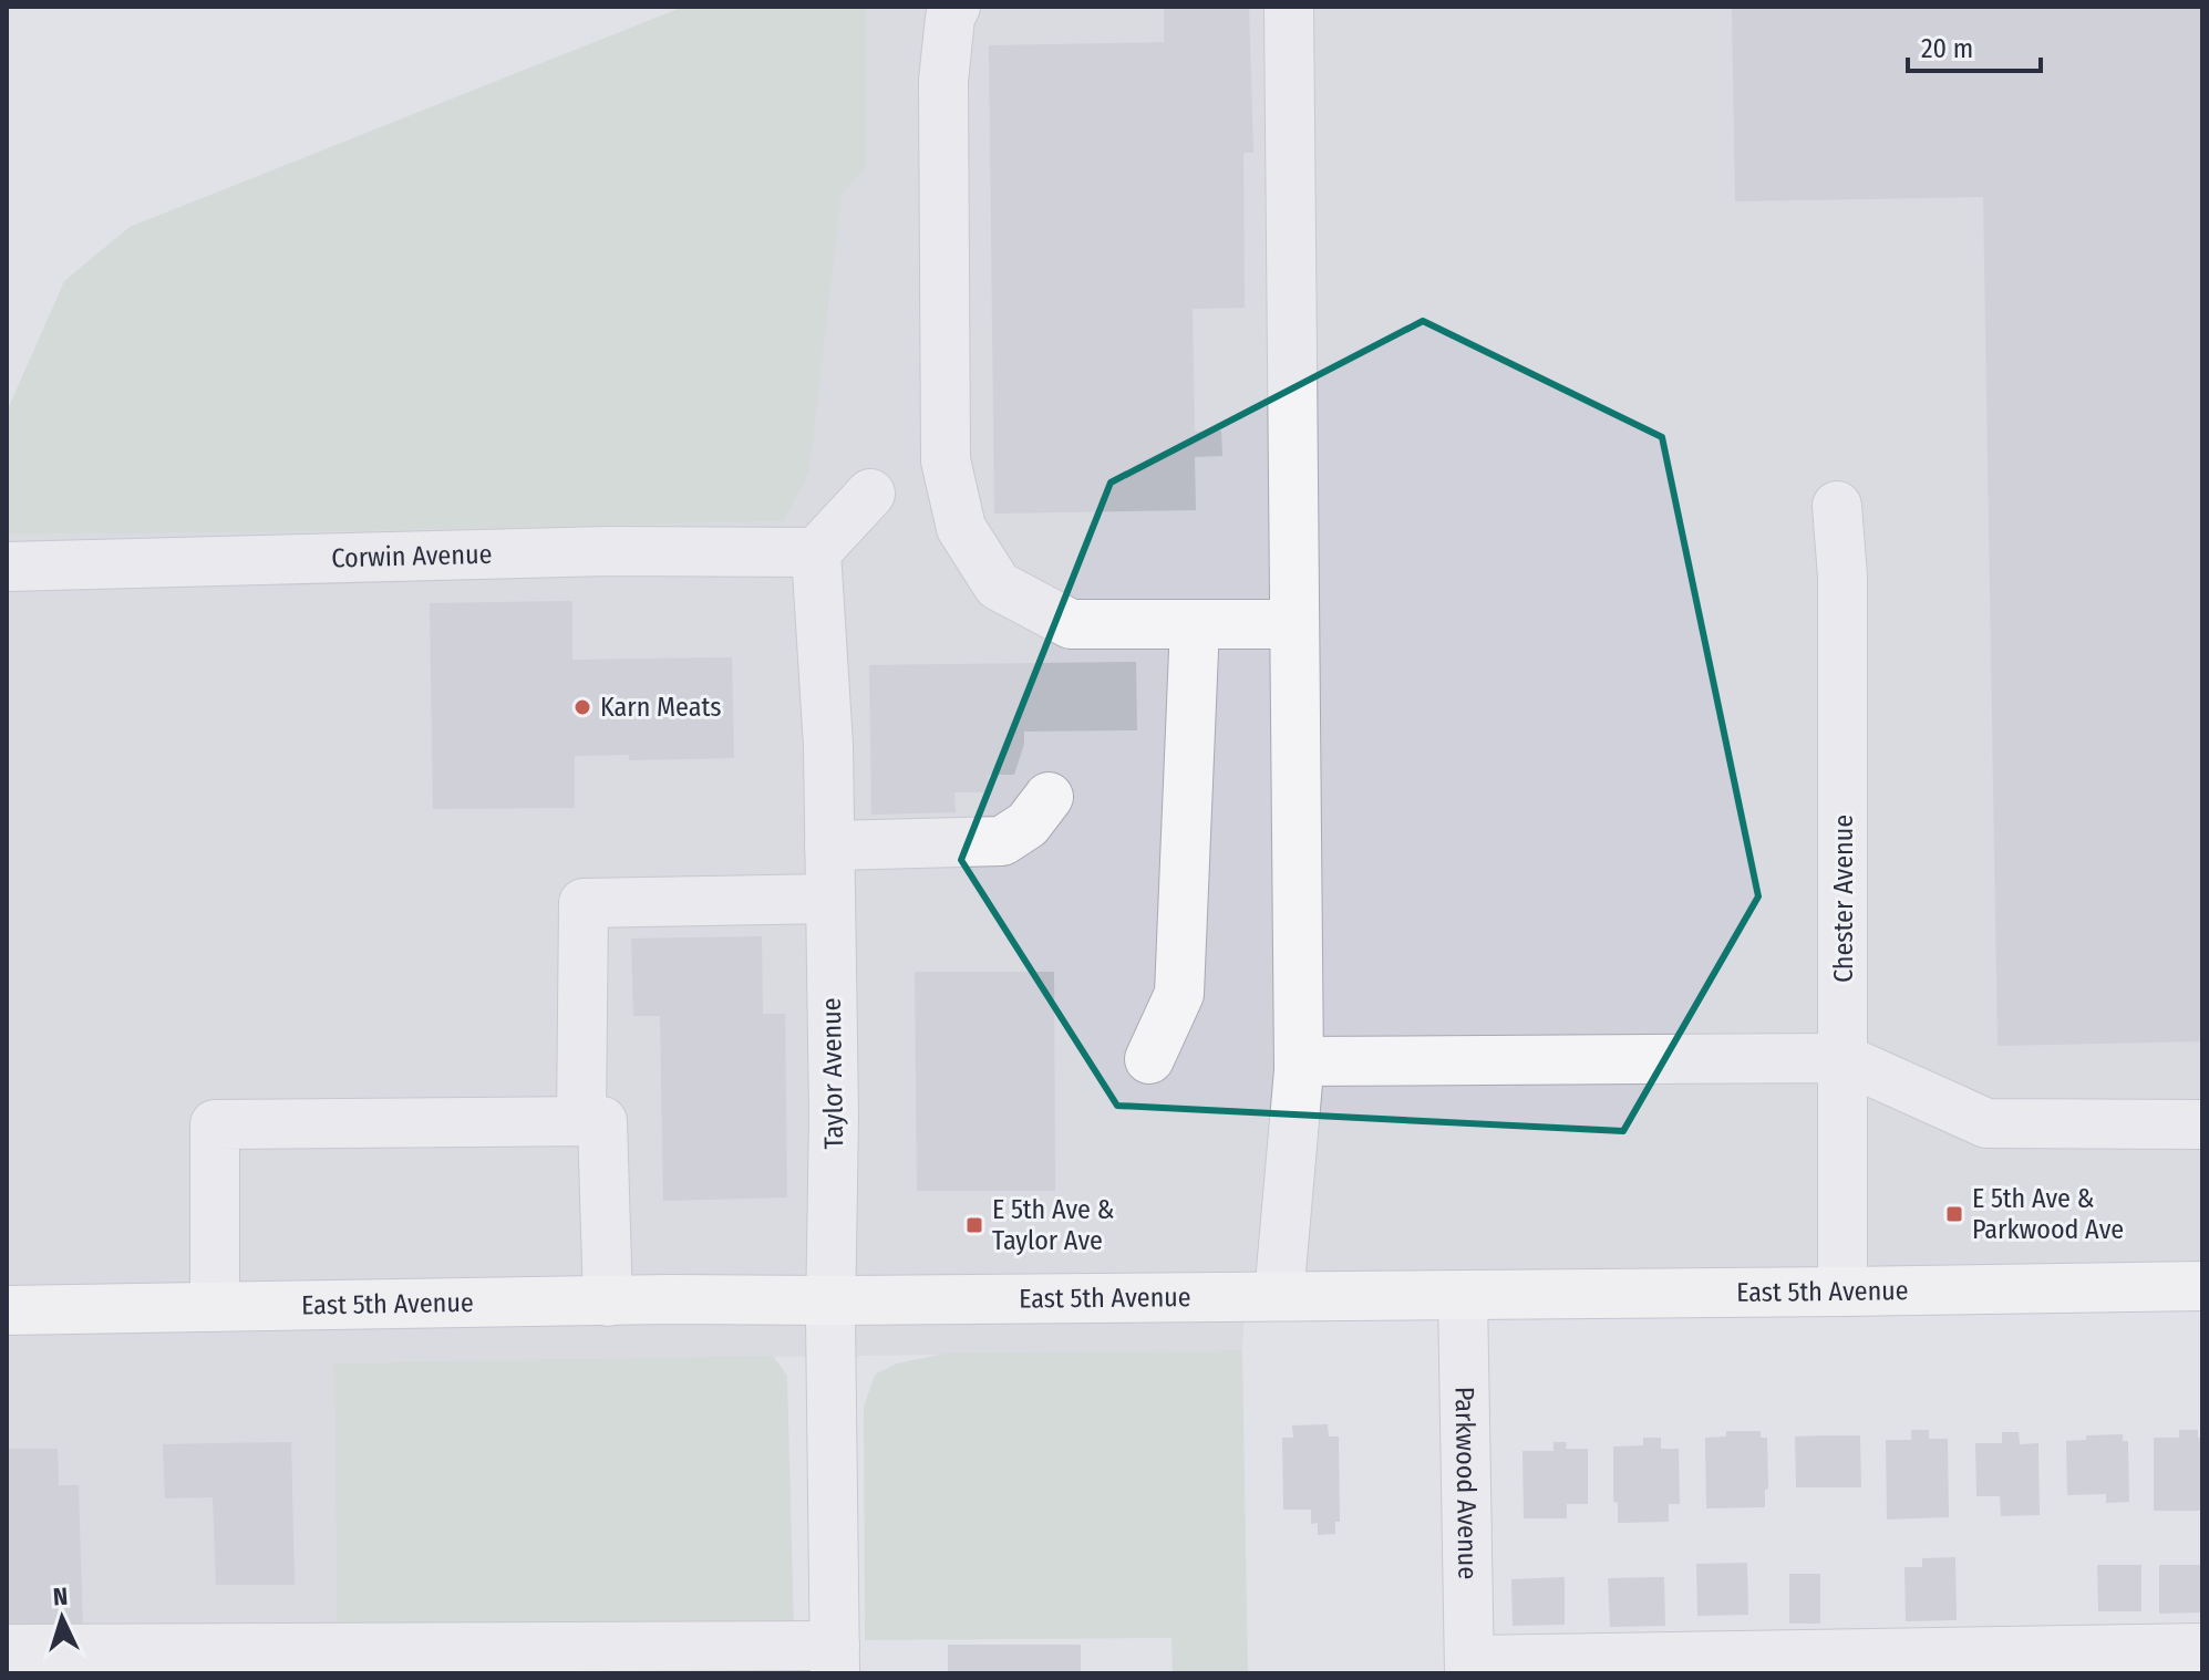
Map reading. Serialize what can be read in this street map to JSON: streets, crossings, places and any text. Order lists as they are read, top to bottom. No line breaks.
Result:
{"streets":{"main road":["East 5th Avenue"],"street":["Corwin Avenue","Chester Avenue","Taylor Avenue","Parkwood Avenue"]},"crossings":[["Corwin Avenue","Taylor Avenue"],["Chester Avenue","East 5th Avenue"],["Taylor Avenue","East 5th Avenue"],["East 5th Avenue","Parkwood Avenue"]],"places":{"other":["Karn Meats"],"transit":["E 5th Ave & Parkwood Ave","E 5th Ave & Taylor Ave"]},"scale_bar":"20 m","north":"top"}
